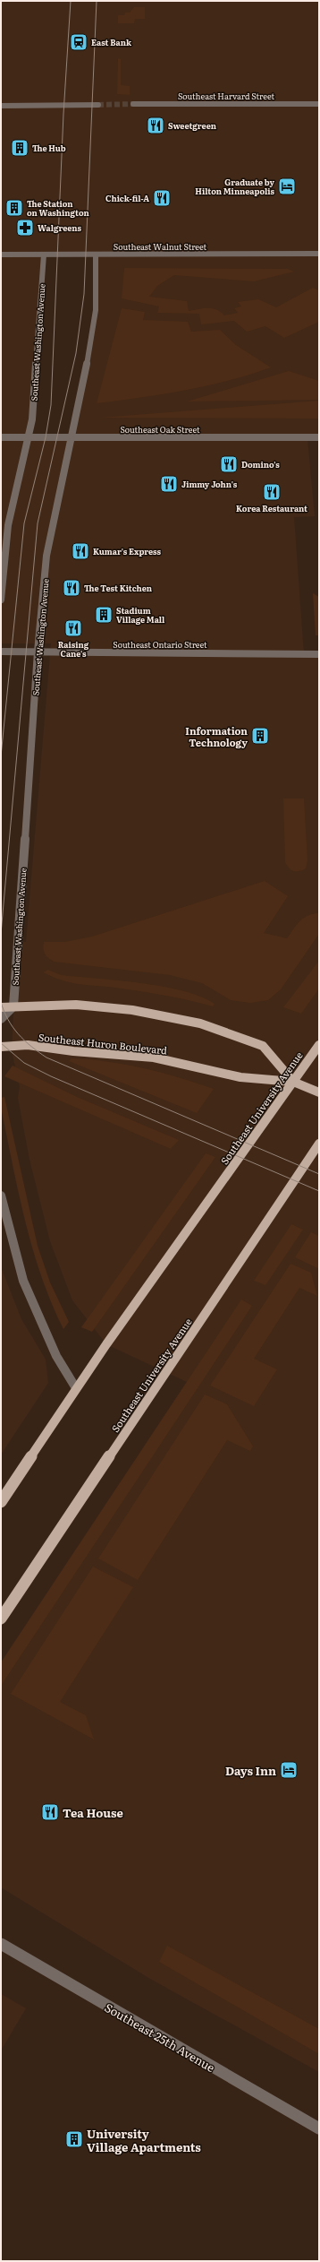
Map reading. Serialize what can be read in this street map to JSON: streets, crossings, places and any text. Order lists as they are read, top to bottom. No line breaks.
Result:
{"streets":{"main road":["Southeast Huron Boulevard","Southeast University Avenue"],"street":["Southeast Harvard Street","Southeast Walnut Street","Southeast Washington Avenue","Southeast Oak Street","Southeast Ontario Street","Southeast 25th Avenue"]},"crossings":[["Southeast Walnut Street","Southeast Washington Avenue"],["Southeast Washington Avenue","Southeast Oak Street"],["Southeast Washington Avenue","Southeast Ontario Street"],["Southeast Huron Boulevard","Southeast University Avenue"]],"places":{"station":["East Bank"],"restaurant":["Sweetgreen","Chick-fil-A","Domino's","Jimmy John's","Korea Restaurant","Kumar's Express","The Test Kitchen","Raising Cane's","Tea House"],"building":["The Hub","The Station on Washington","Stadium Village Mall","Information Technology","University Village Apartments"],"hotel":["Graduate by Hilton Minneapolis","Days Inn"],"pharmacy":["Walgreens"]}}
